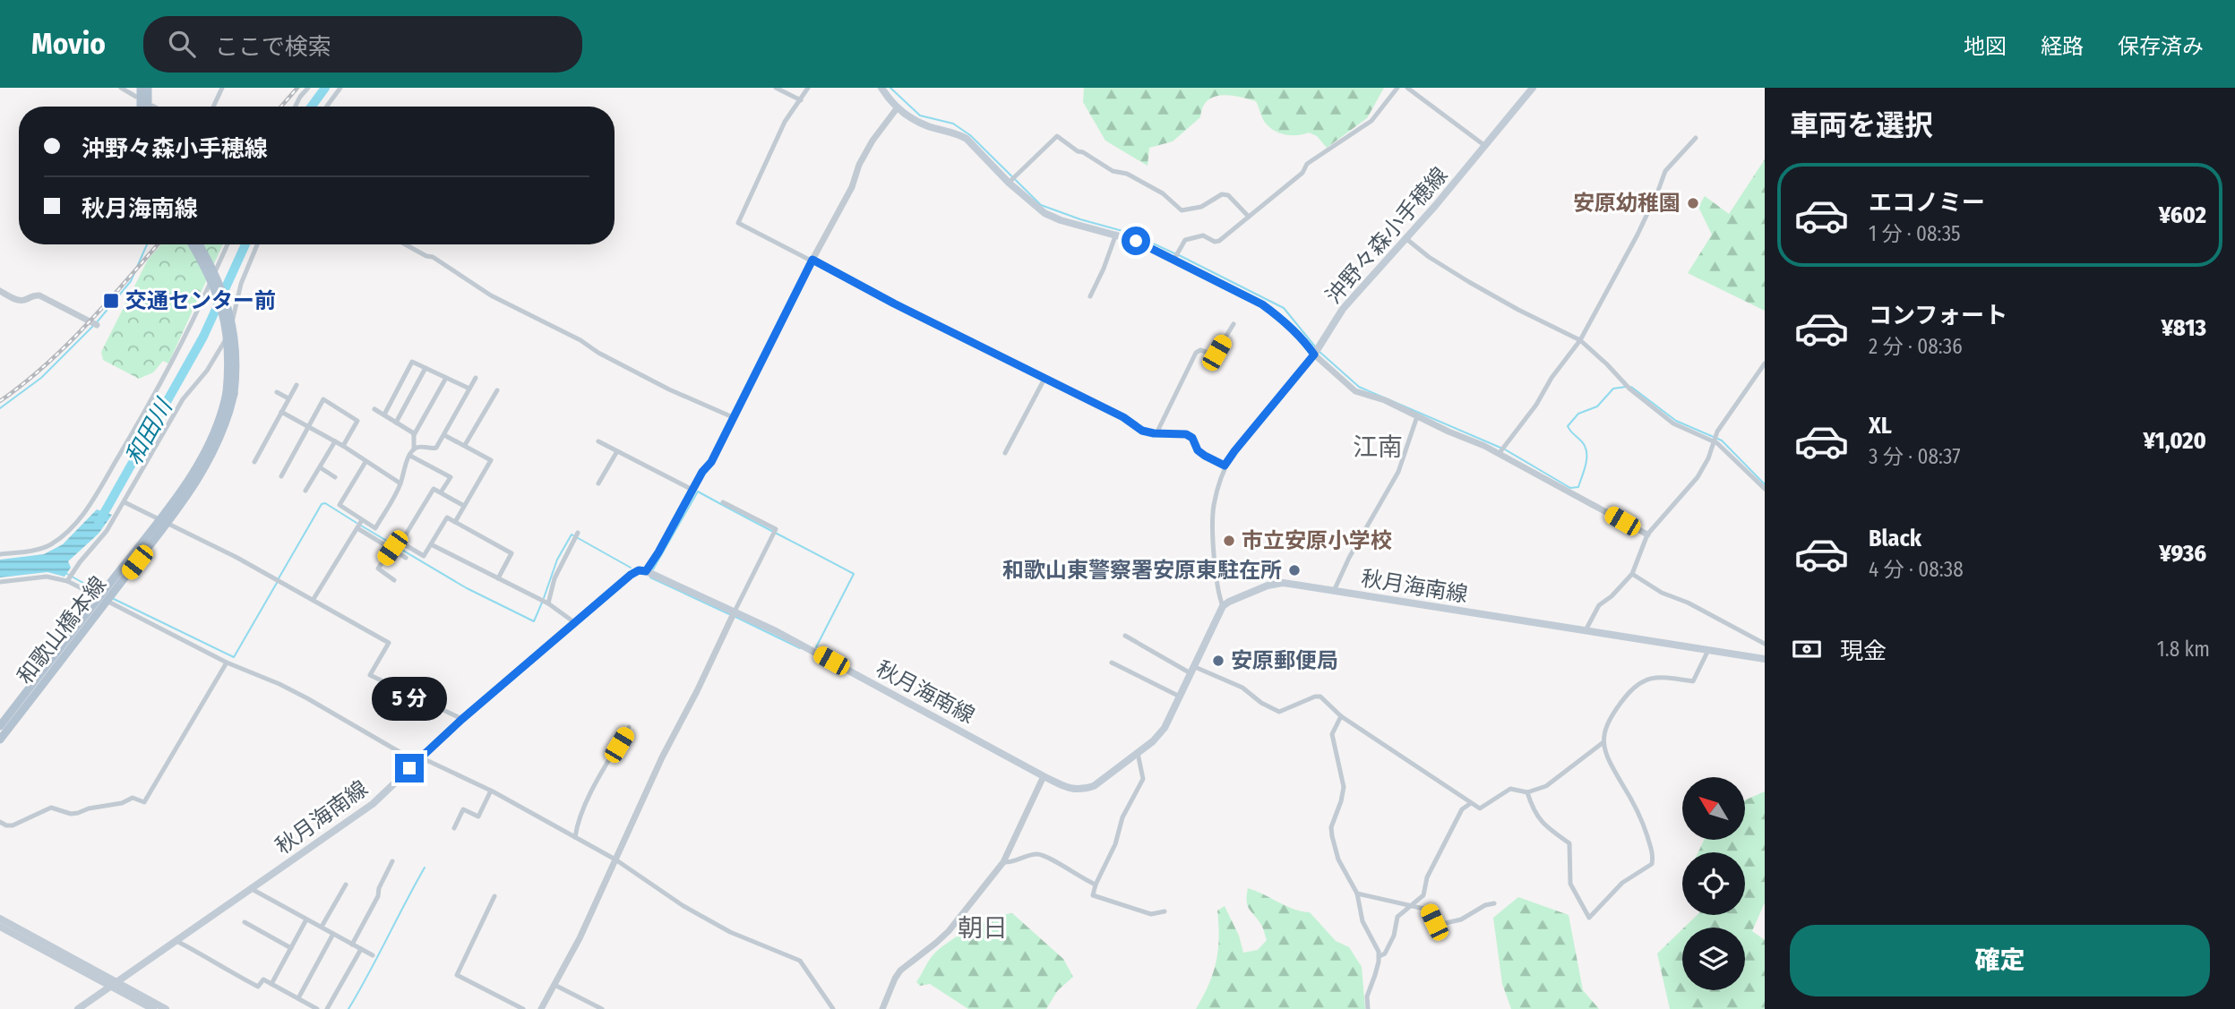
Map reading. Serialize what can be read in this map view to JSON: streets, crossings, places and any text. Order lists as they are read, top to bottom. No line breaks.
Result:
{"streets":{"main road":["沖野々森小手穂線","秋月海南線","和歌山橋本線"]},"districts":["江南","朝日"],"water":["和田川"],"places":{"other":["安原幼稚園","市立安原小学校","和歌山東警察署安原東駐在所","安原郵便局"],"transit":["交通センター前"]},"north":"top left","page":{"header":"Movio","search":"ここで検索","nav":["地図","経路","保存済み"],"heading":"車両を選択","banner":["沖野々森小手穂線","秋月海南線"],"list":[{"name":"エコノミー","note":"1 分 · 08:35","value":"¥602"},{"name":"コンフォート","note":"2 分 · 08:36","value":"¥813"},{"name":"XL","note":"3 分 · 08:37","value":"¥1,020"},{"name":"Black","note":"4 分 · 08:38","value":"¥936"}],"pay":["現金","1.8 km"],"bubble":"5 分","buttons":"確定"}}
